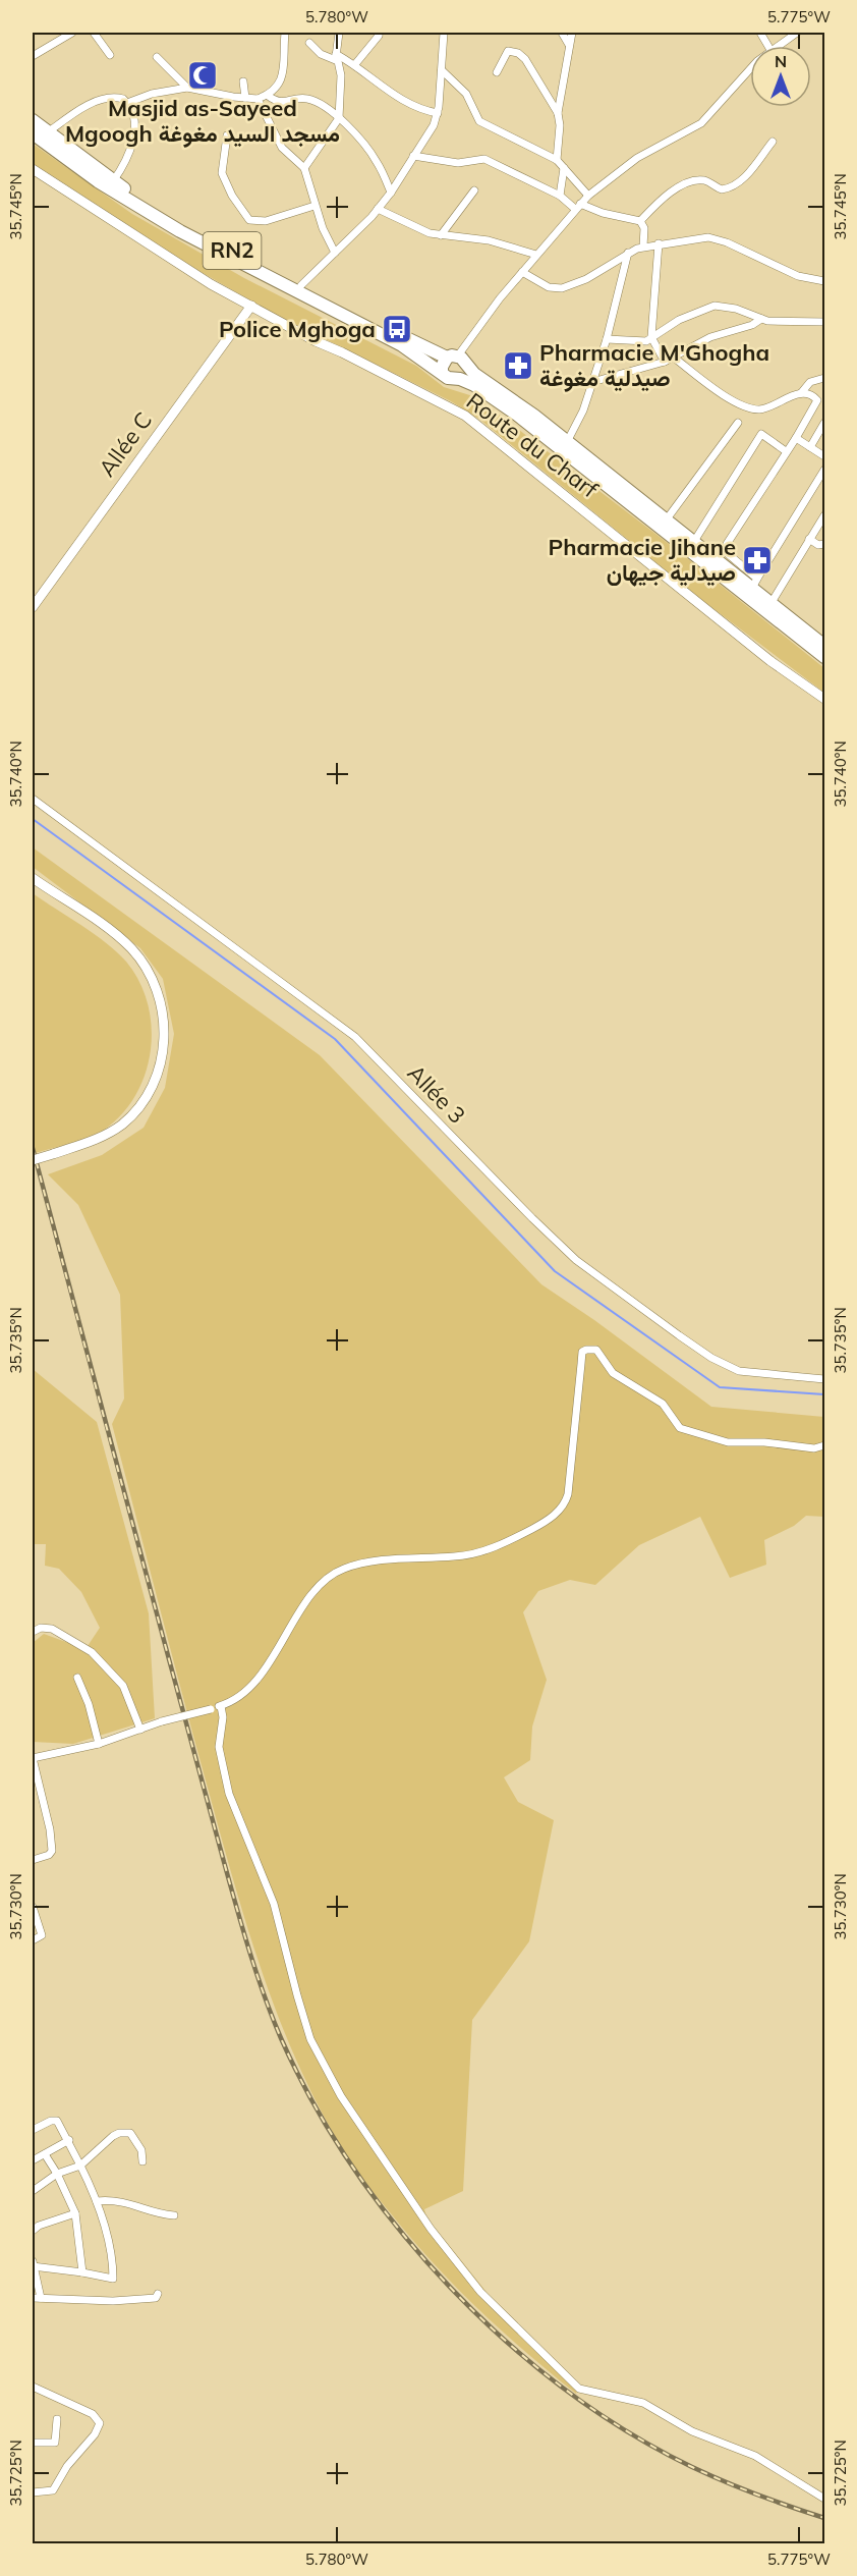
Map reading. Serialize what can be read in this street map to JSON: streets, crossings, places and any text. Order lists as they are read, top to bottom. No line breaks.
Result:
{"streets":{"highway":["RN2"],"street":["Allée C","Route du Charf","Allée 3"]},"crossings":[["Allée C","Route du Charf"]],"places":{"mosque":["Masjid as-Sayeed Mgoogh مسجد السيد مغوغة"],"bus stop":["Police Mghoga"],"pharmacy":["Pharmacie M'Ghogha صيدلية مغوغة","Pharmacie Jihane صيدلية جيهان"]},"north":"top","coordinates":["5.780°W","5.775°W","35.745°N","35.740°N","35.735°N","35.730°N","35.725°N"]}
